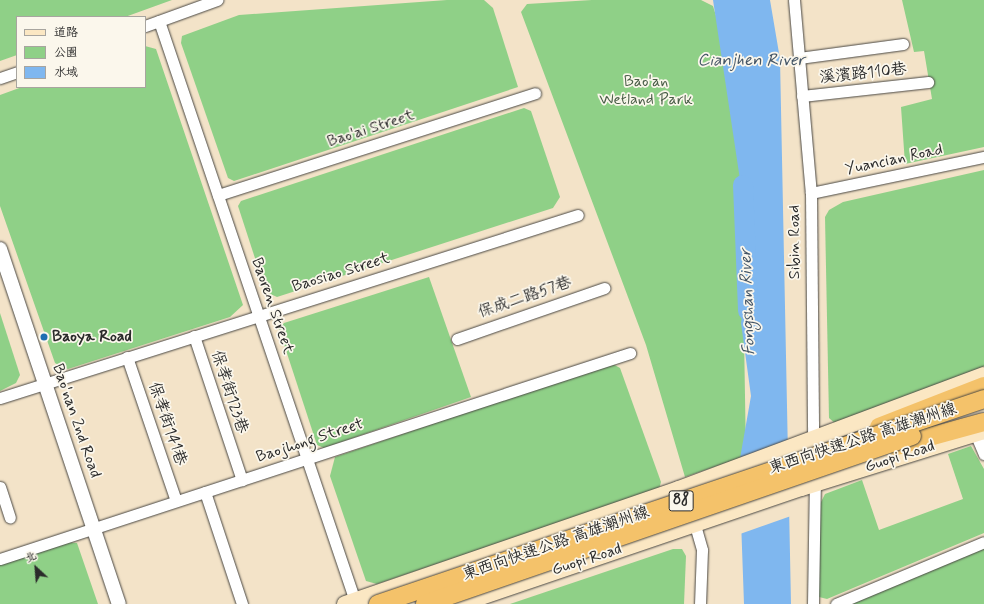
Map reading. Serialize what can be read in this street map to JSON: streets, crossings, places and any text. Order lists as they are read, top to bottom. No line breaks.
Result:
{"streets":{"highway":["東西向快速公路 高雄潮州線","88"],"main road":["Guopi Road"],"street":["溪濱路110巷","Bao'ai Street","Yuancian Road","Sibin Road","Baosiao Street","保成二路57巷","Baoren Street","保孝街123巷","Bao'nan 2nd Road","保孝街141巷","Baojhong Street"]},"crossings":[["溪濱路110巷","Sibin Road"],["Bao'ai Street","Baoren Street"],["Yuancian Road","Sibin Road"],["Sibin Road","Guopi Road"],["Baosiao Street","Baoren Street"],["Baosiao Street","保孝街123巷"],["Baosiao Street","Bao'nan 2nd Road"],["Baosiao Street","保孝街141巷"],["Baoren Street","Baojhong Street"],["保孝街123巷","Baojhong Street"],["Bao'nan 2nd Road","Baojhong Street"],["保孝街141巷","Baojhong Street"]],"water":["Cianjhen River","Fongshan River"],"parks":["Bao'an Wetland Park"],"places":["Baoya Road"],"legend":["道路","公園","水域"],"north":"top left"}
